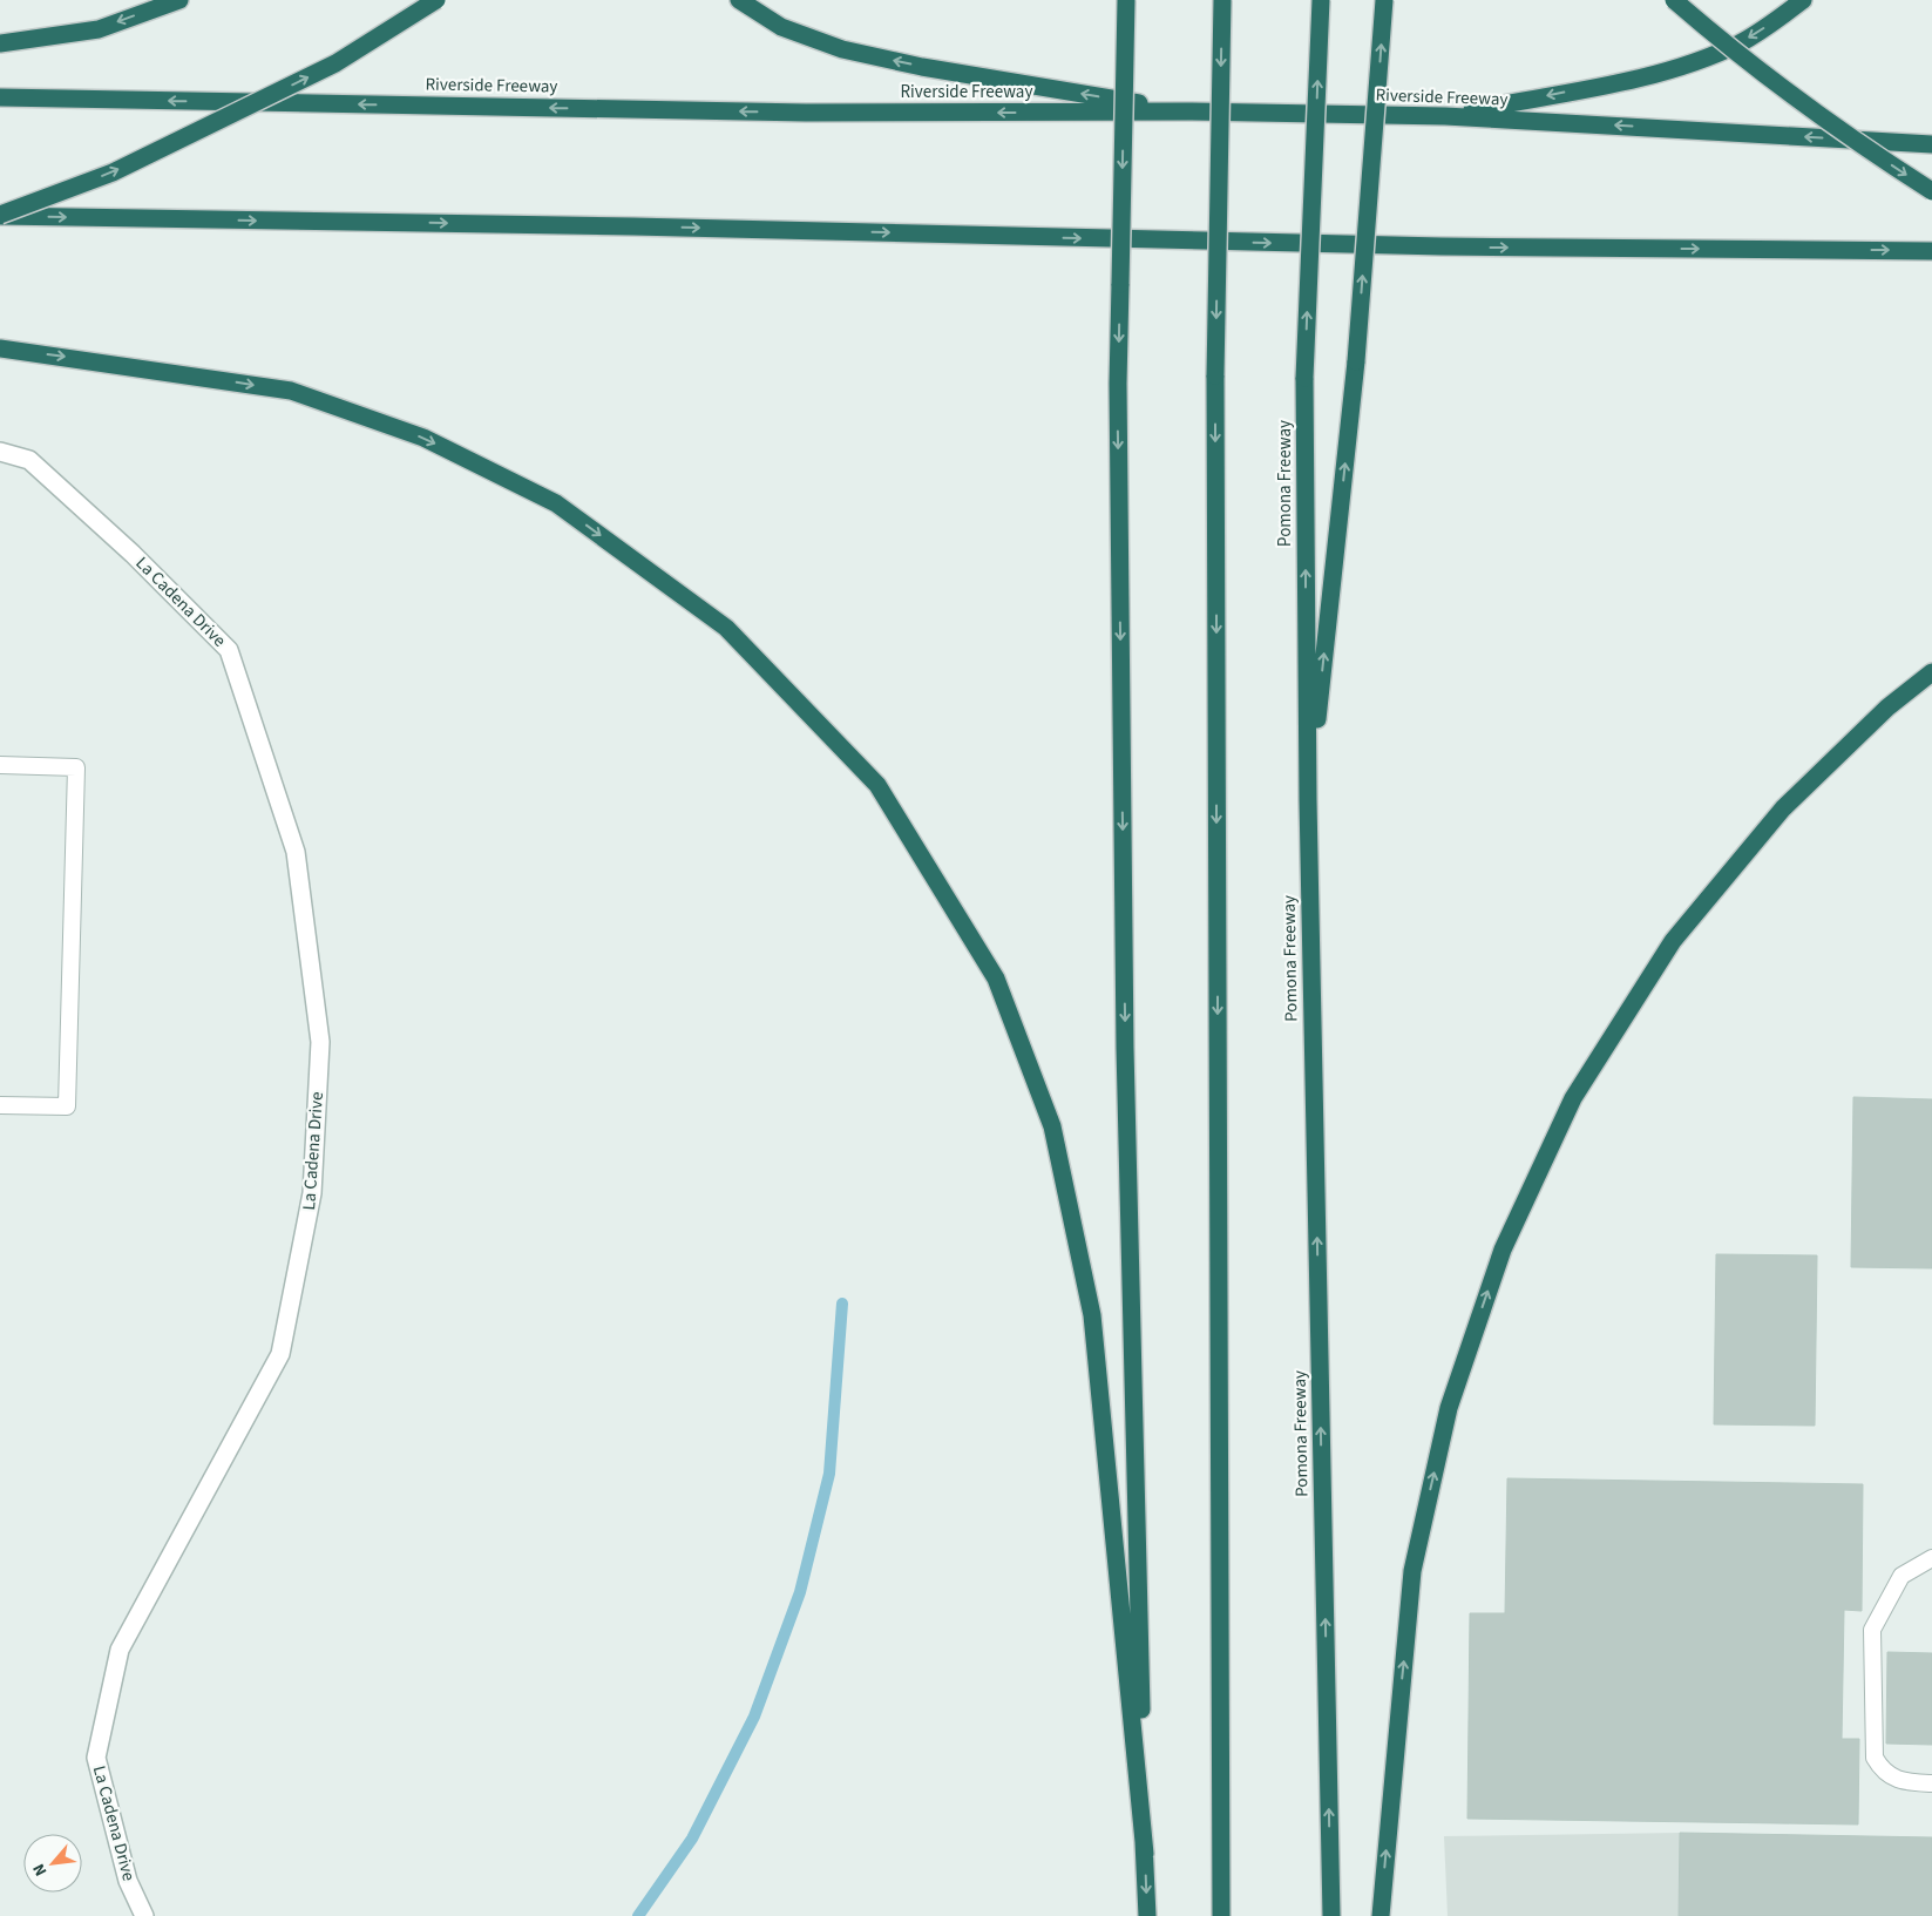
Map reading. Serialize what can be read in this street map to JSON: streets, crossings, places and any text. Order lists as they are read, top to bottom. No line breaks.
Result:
{"streets":{"highway":["Riverside Freeway","Pomona Freeway"],"street":["La Cadena Drive"]},"north":"bottom left"}
